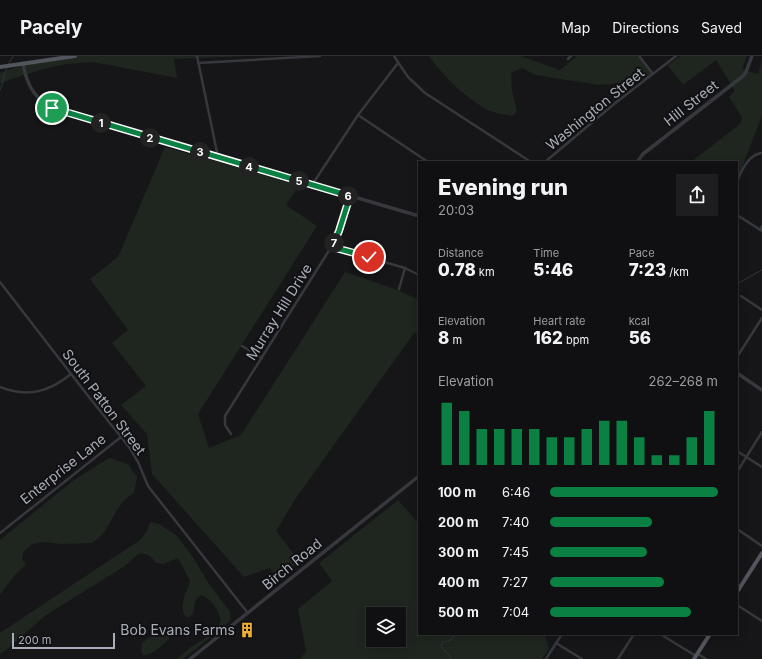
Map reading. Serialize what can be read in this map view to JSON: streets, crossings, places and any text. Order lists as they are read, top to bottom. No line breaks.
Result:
{"streets":{"street":["Hill Street","Washington Street","Murray Hill Drive","South Patton Street","Enterprise Lane","Birch Road"]},"crossings":[["South Patton Street","Enterprise Lane"],["South Patton Street","Birch Road"]],"places":{"building":["Bob Evans Farms"]},"scale_bar":"200 m","page":{"header":"Pacely","nav":["Map","Directions","Saved"],"pins":["1","2","3","4","5","6","7"],"heading":["Evening run","20:03"],"stats":[["Distance","0.78 km"],["Time","5:46"],["Pace","7:23 /km"],["Elevation","8 m"],["Heart rate","162 bpm"],["kcal","56"]],"chart":["Elevation","262–268 m"],"list":[{"name":"100 m","note":"6:46"},{"name":"200 m","note":"7:40"},{"name":"300 m","note":"7:45"},{"name":"400 m","note":"7:27"},{"name":"500 m","note":"7:04"}],"scale":"200 m"}}
